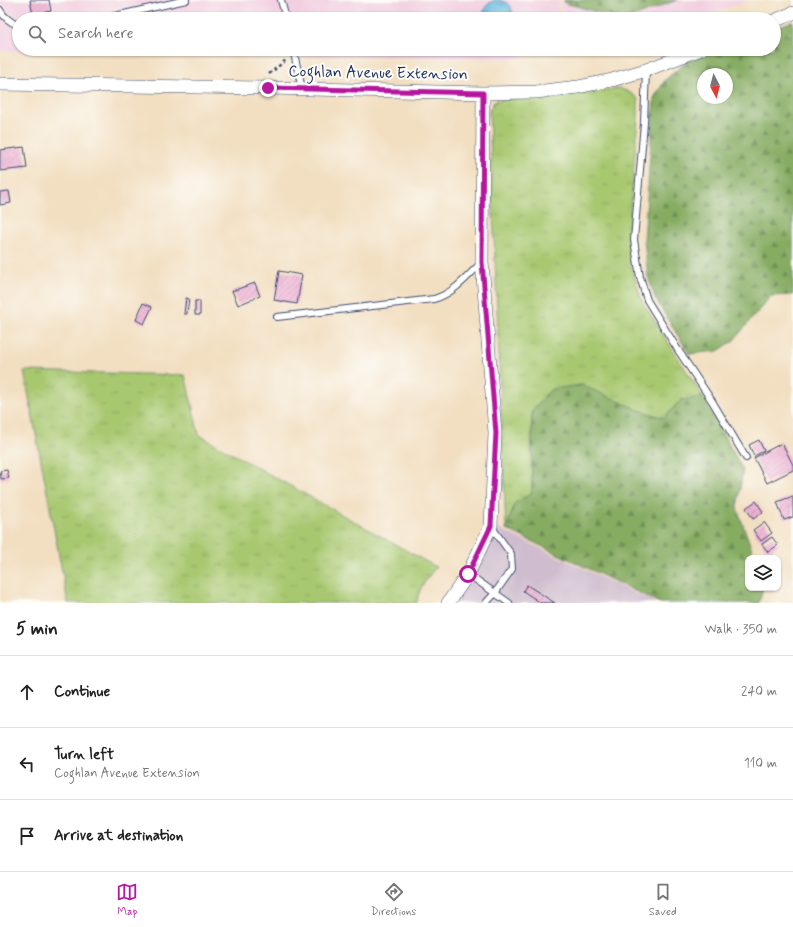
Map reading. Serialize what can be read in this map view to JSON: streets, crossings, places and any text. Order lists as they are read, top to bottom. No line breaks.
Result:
{"streets":{"street":["Coghlan Avenue Extension"]},"north":"bottom","page":{"search":"Search here","heading":["5 min","Walk · 350 m"],"list":[["Continue","240 m"],["Turn left","Coghlan Avenue Extension","110 m"],"Arrive at destination"],"nav":["Map","Directions","Saved"]}}
